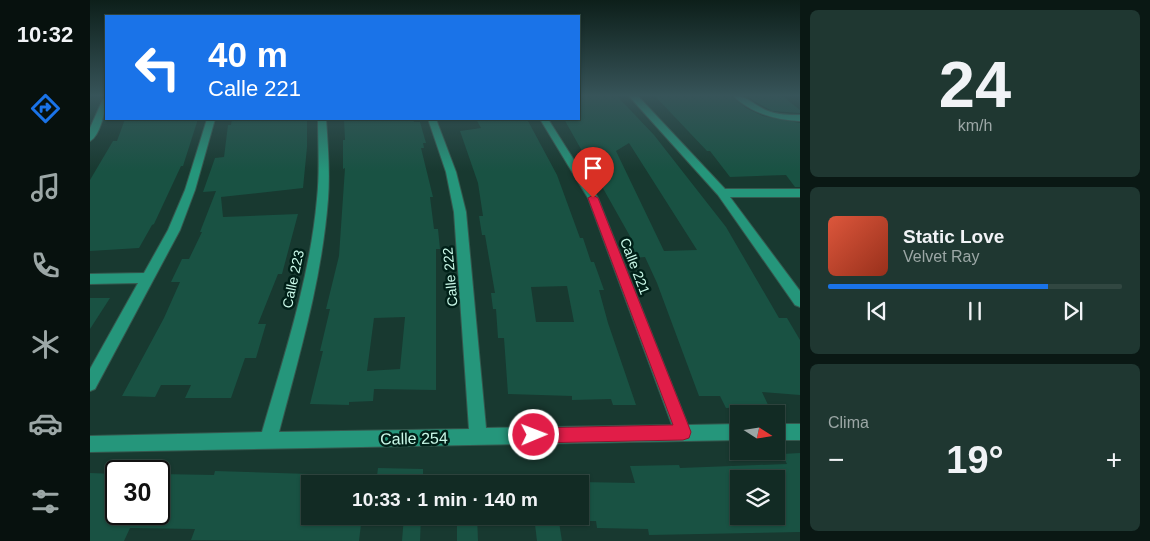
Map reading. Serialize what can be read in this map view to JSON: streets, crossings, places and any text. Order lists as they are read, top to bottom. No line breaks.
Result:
{"streets":{"street":["Calle 221","Calle 222","Calle 223","Calle 254"]},"crossings":[["Calle 221","Calle 254"],["Calle 222","Calle 254"],["Calle 223","Calle 254"]],"north":"right","page":{"tabs":"10:32","tile":[["24","km/h"],"Clima"],"turn":["40 m","Calle 221"],"song":["Static Love","Velvet Ray"],"heat":["−","19°","+"],"limit":"30","trip":"10:33 · 1 min · 140 m"}}
